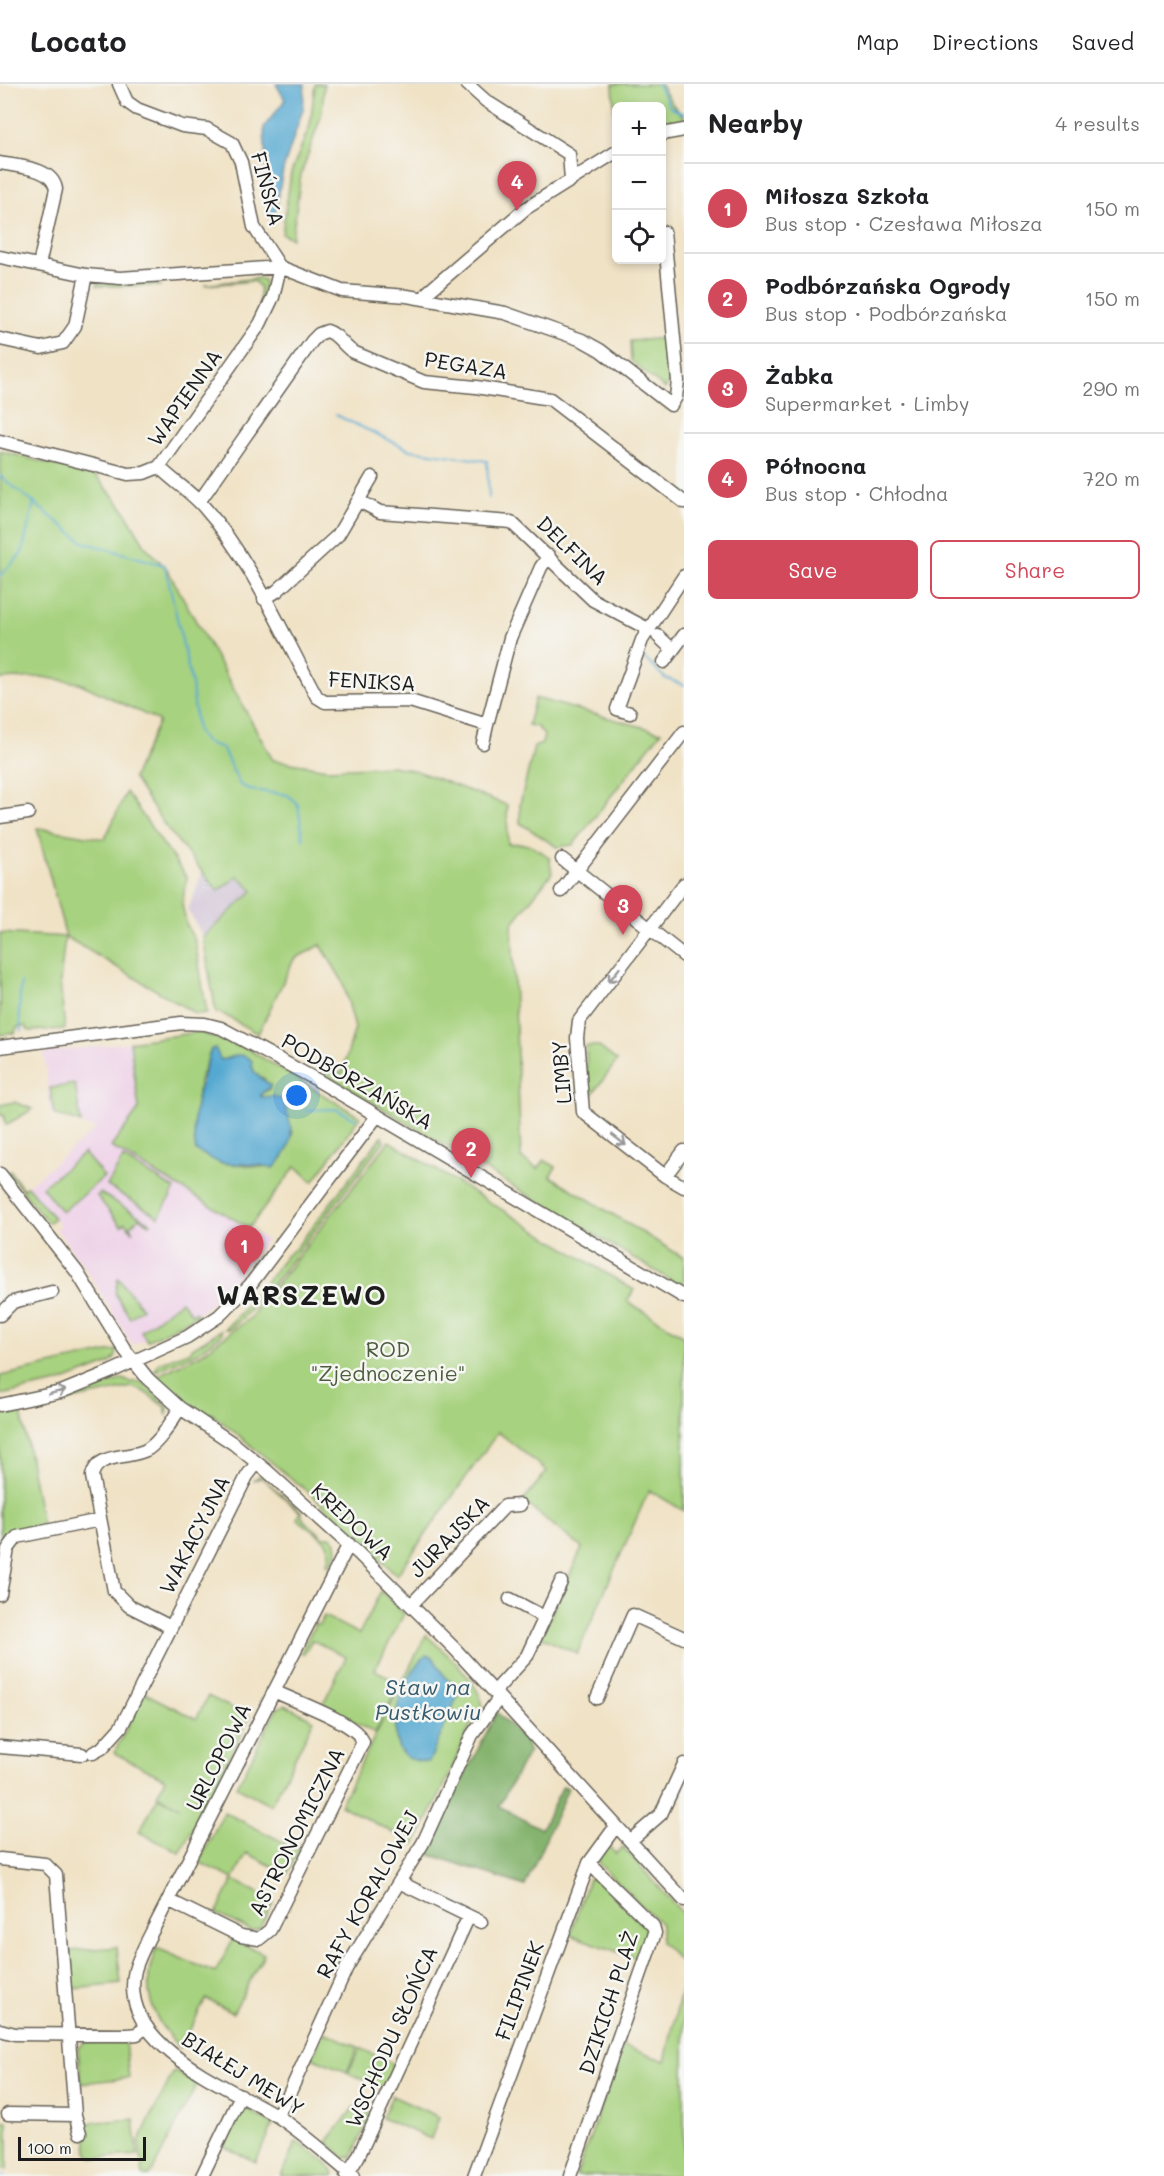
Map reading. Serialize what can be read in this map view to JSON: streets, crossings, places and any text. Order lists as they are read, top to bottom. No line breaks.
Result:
{"streets":{"street":["FIŃSKA","PEGAZA","WAPIENNA","DELFINA","FENIKSA","LIMBY","PODBÓRZAŃSKA","KREDOWA","WAKACYJNA","JURAJSKA","URLOPOWA","ASTRONOMICZNA","RAFY KORALOWEJ","FILIPINEK","DZIKICH PLAŻ","WSCHODU SŁOŃCA","BIAŁEJ MEWY"]},"crossings":[["FIŃSKA","WAPIENNA"],["PEGAZA","FENIKSA"],["WAPIENNA","FENIKSA"],["KREDOWA","WAKACYJNA"],["KREDOWA","JURAJSKA"],["KREDOWA","URLOPOWA"],["KREDOWA","RAFY KORALOWEJ"],["KREDOWA","FILIPINEK"],["URLOPOWA","ASTRONOMICZNA"],["URLOPOWA","BIAŁEJ MEWY"],["RAFY KORALOWEJ","BIAŁEJ MEWY"],["FILIPINEK","DZIKICH PLAŻ"],["WSCHODU SŁOŃCA","BIAŁEJ MEWY"]],"districts":["WARSZEWO"],"water":["Staw na Pustkowiu"],"parks":["ROD \"Zjednoczenie\""],"scale_bar":"100 m","page":{"header":"Locato","nav":["Map","Directions","Saved"],"heading":["Nearby","4 results"],"map_buttons":["+","−"],"pins":["4","3","2","1"],"list":[{"mark":"1","name":"Miłosza Szkoła","note":"Bus stop · Czesława Miłosza","value":"150 m"},{"mark":"2","name":"Podbórzańska Ogrody","note":"Bus stop · Podbórzańska","value":"150 m"},{"mark":"3","name":"Żabka","note":"Supermarket · Limby","value":"290 m"},{"mark":"4","name":"Północna","note":"Bus stop · Chłodna","value":"720 m"}],"buttons":["Save","Share"],"scale":"100 m"}}
